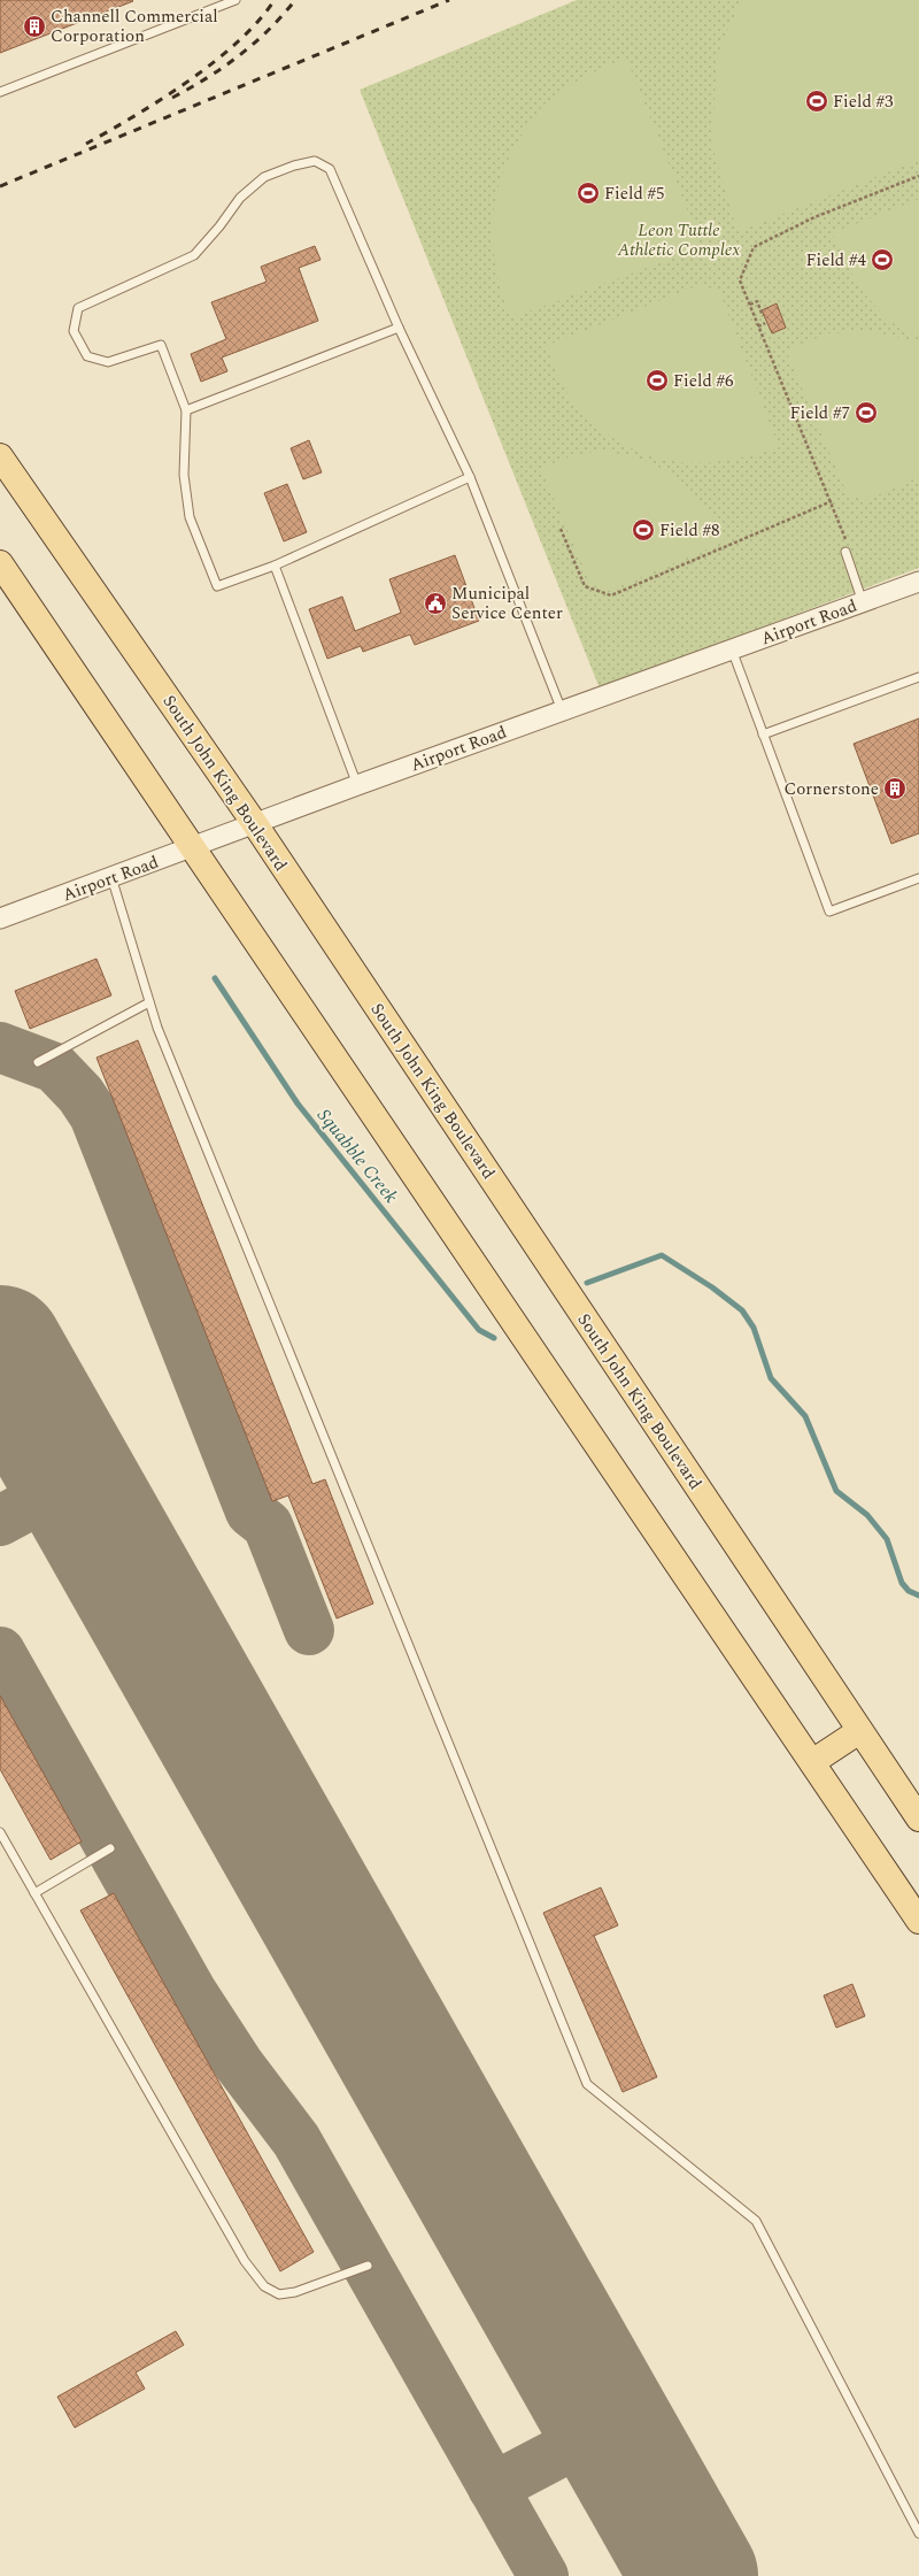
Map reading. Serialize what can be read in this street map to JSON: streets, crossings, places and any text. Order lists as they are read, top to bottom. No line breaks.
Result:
{"streets":{"main road":["South John King Boulevard"],"street":["Airport Road"]},"crossings":[["Airport Road","South John King Boulevard"]],"water":["Squabble Creek"],"parks":["Leon Tuttle Athletic Complex"],"places":{"building":["Channell Commercial Corporation","Cornerstone"],"sports":["Field #3","Field #5","Field #4","Field #6","Field #7","Field #8"],"public building":["Municipal Service Center"]}}
